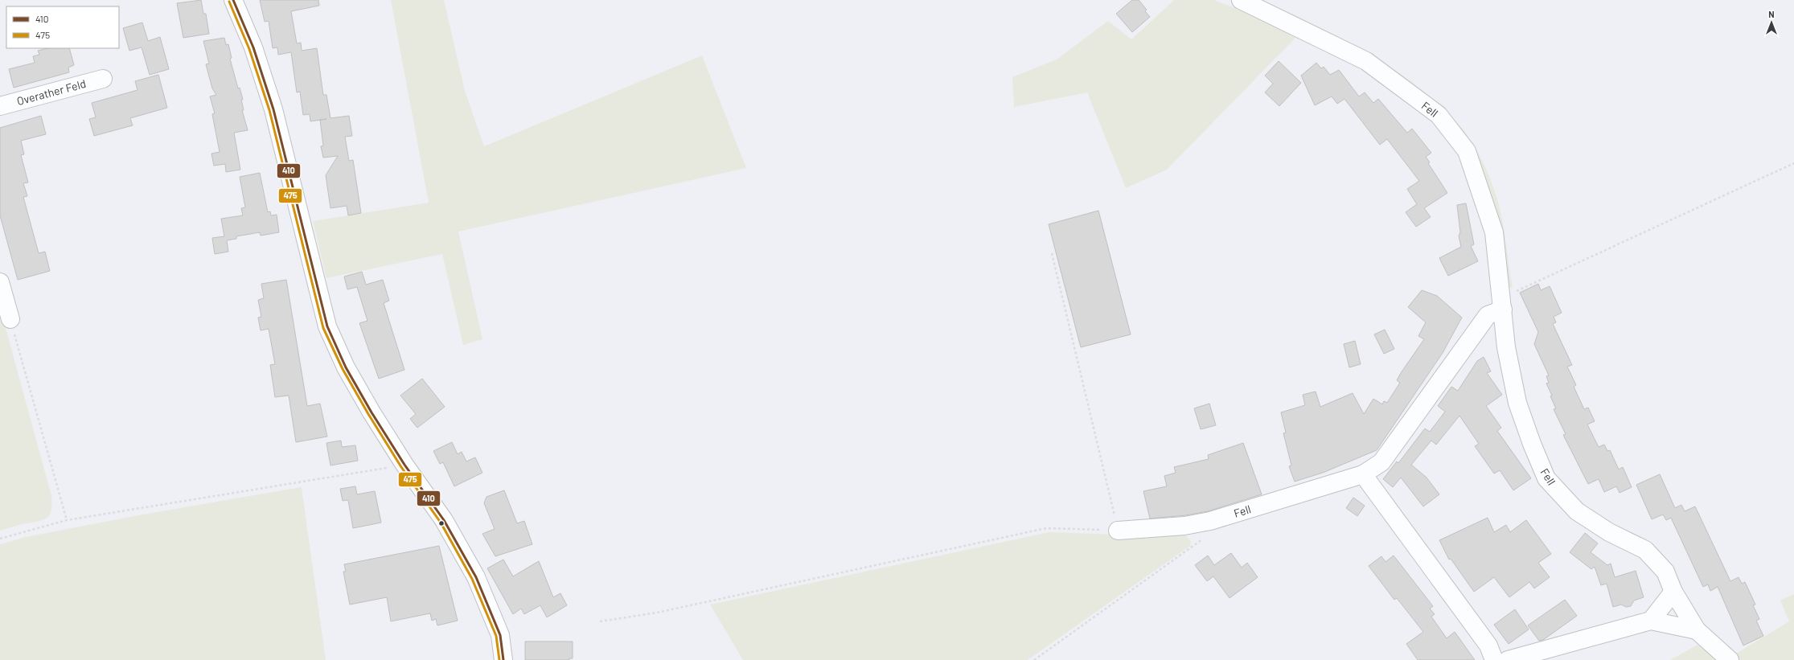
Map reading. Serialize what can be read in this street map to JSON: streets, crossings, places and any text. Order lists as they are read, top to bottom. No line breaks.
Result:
{"streets":{"street":["Overather Feld","Fell"]},"lines":["transit line 410","transit line 475"],"legend":["410","475"],"north":"top"}
